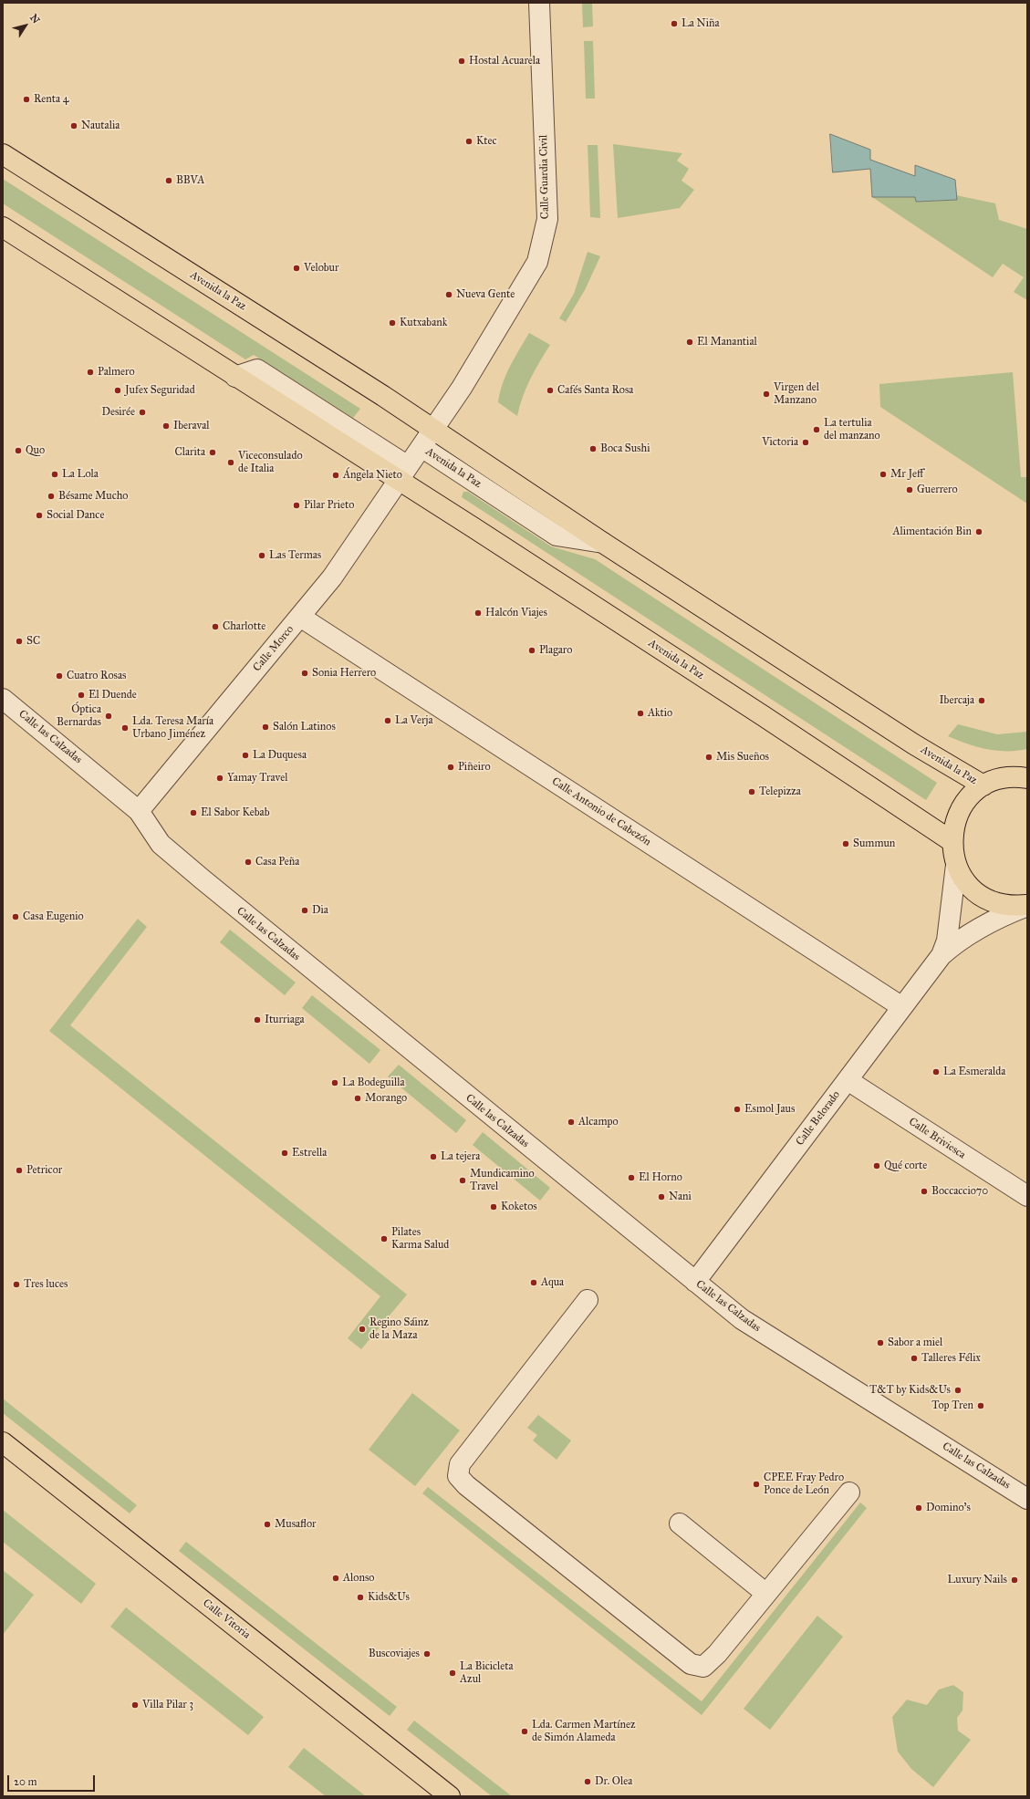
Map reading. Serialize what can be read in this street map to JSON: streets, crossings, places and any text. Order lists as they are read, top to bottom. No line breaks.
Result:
{"streets":{"main road":["Avenida la Paz","Calle Vitoria"],"street":["Calle Guardia Civil","Calle Morco","Calle las Calzadas","Calle Antonio de Cabezón","Calle Belorado","Calle Briviesca"]},"crossings":[["Calle Guardia Civil","Avenida la Paz"],["Avenida la Paz","Calle Morco"],["Calle Morco","Calle las Calzadas"],["Calle Morco","Calle Antonio de Cabezón"],["Calle las Calzadas","Calle Belorado"],["Calle Antonio de Cabezón","Calle Belorado"],["Calle Belorado","Calle Briviesca"]],"places":["La Niña","Hostal Acuarela","Renta 4","Nautalia","Ktec","BBVA","Velobur","Nueva Gente","Kutxabank","El Manantial","Palmero","Jufex Seguridad","Cafés Santa Rosa","Virgen del Manzano","Desirée","Iberaval","La tertulia del manzano","Victoria","Boca Sushi","Quo","Clarita","Viceconsulado de Italia","La Lola","Mr Jeff","Ángela Nieto","Guerrero","Bésame Mucho","Pilar Prieto","Social Dance","Alimentación Bin","Las Termas","Halcón Viajes","Charlotte","SC","Plagaro","Sonia Herrero","Cuatro Rosas","El Duende","Ibercaja","Aktio","Óptica Bernardas","La Verja","Salón Latinos","Lda. Teresa María Urbano Jiménez","La Duquesa","Mis Sueños","Piñeiro","Yamay Travel","Telepizza","El Sabor Kebab","Summun","Casa Peña","Dia","Casa Eugenio","Iturriaga","La Esmeralda","La Bodeguilla","Morango","Esmol Jaus","Alcampo","Estrella","La tejera","Qué corte","Petricor","El Horno","Mundicamino Travel","Boccaccio70","Nani","Koketos","Pilates Karma Salud","Aqua","Tres luces","Regino Sáinz de la Maza","Sabor a miel","Talleres Félix","T&T by Kids&Us","Top Tren","CPEE Fray Pedro Ponce de León","Domino's","Musaflor","Alonso","Luxury Nails","Kids&Us","Buscoviajes","La Bicicleta Azul","Villa Pilar 3","Lda. Carmen Martínez de Simón Alameda","Dr. Olea"],"scale_bar":"20 m","north":"top right"}
